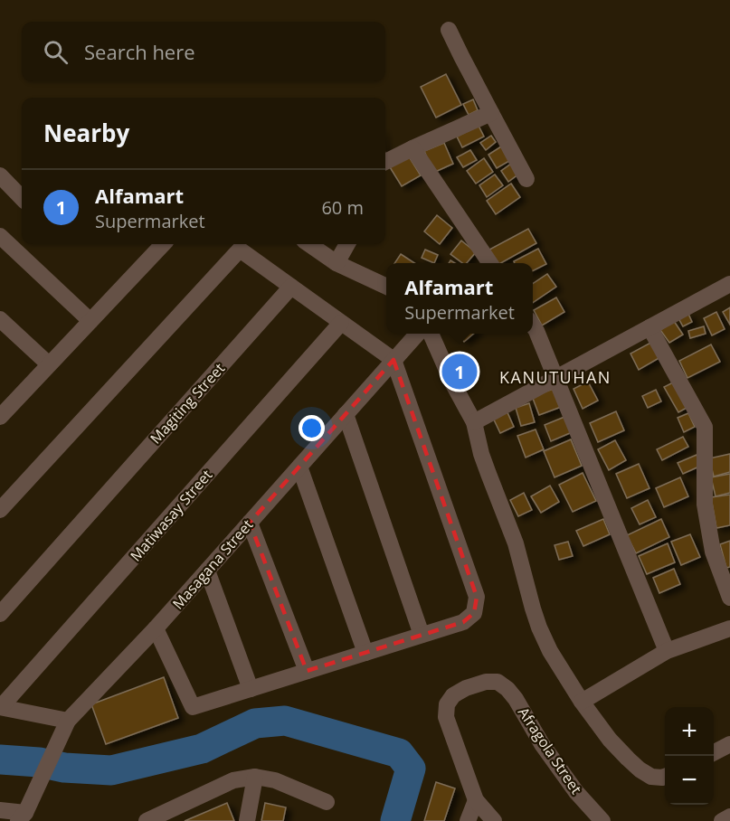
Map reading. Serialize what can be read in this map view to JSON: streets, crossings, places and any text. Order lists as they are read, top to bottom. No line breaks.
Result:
{"streets":{"street":["Magiting Street","Matiwasay Street","Masagana Street","Afragola Street"]},"districts":["KANUTUHAN"],"page":{"search":"Search here","heading":"Nearby","list":[{"mark":"1","name":"Alfamart","note":"Supermarket","value":"60 m"}],"popup":["Alfamart","Supermarket"],"pins":"1","map_buttons":["+","−"]}}
